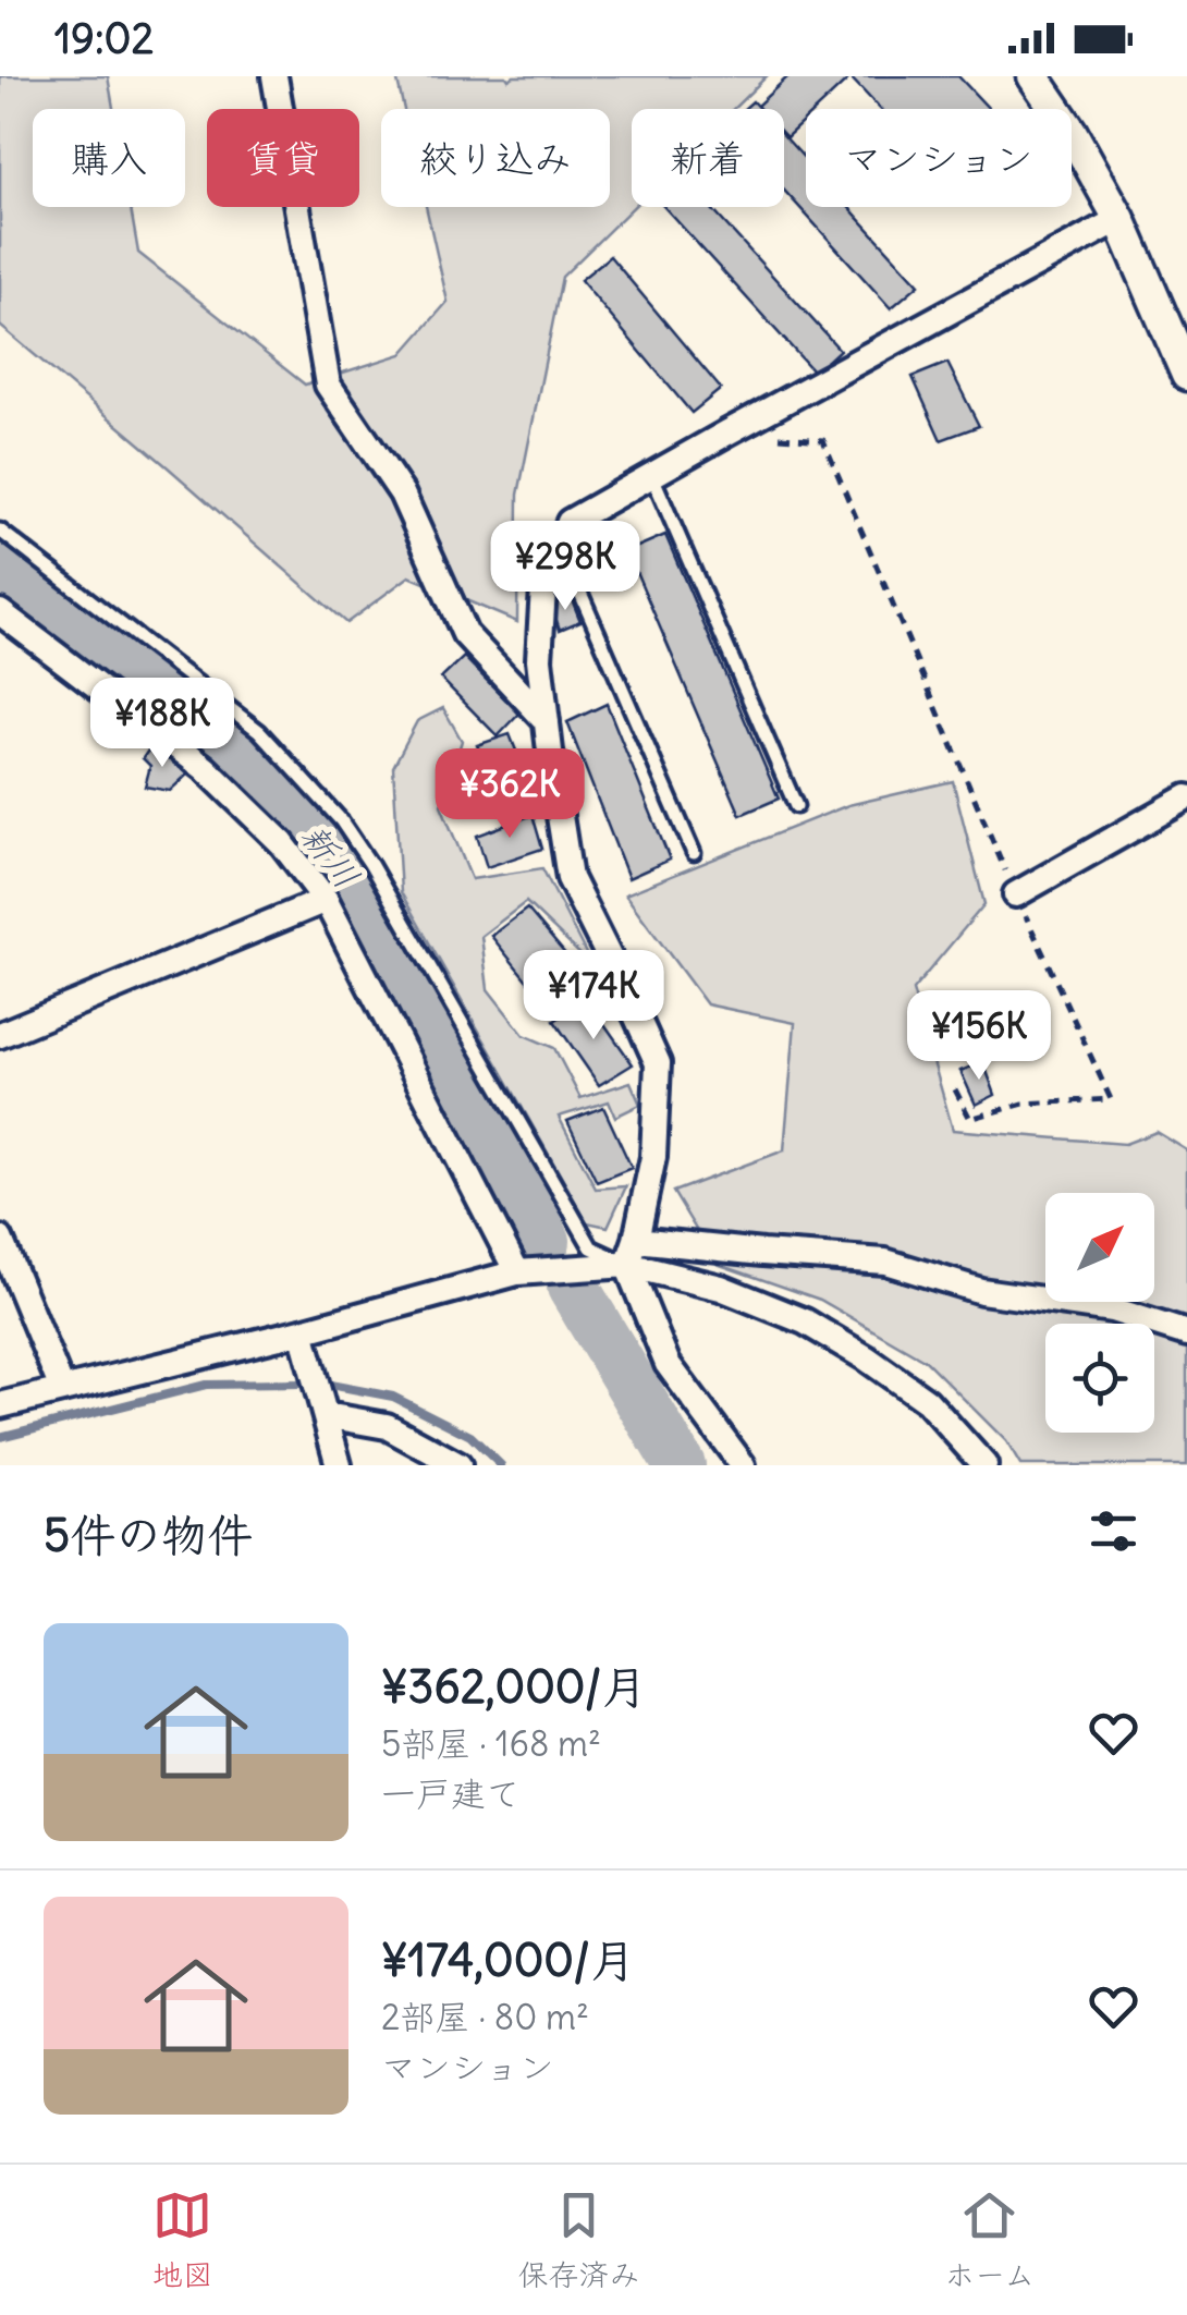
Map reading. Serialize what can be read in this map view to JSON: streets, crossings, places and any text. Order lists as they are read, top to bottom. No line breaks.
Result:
{"water":["新川"],"north":"top right","page":{"status":"19:02","chip":["購入","賃貸","絞り込み","新着","マンション"],"price":["¥298K","¥188K","¥362K","¥174K","¥156K"],"heading":"5件の物件","list":[{"name":"¥362,000/月","note":"5部屋 · 168 m² · 一戸建て"},{"name":"¥174,000/月","note":"2部屋 · 80 m² · マンション"}],"tabs":["地図","保存済み","ホーム"]}}
